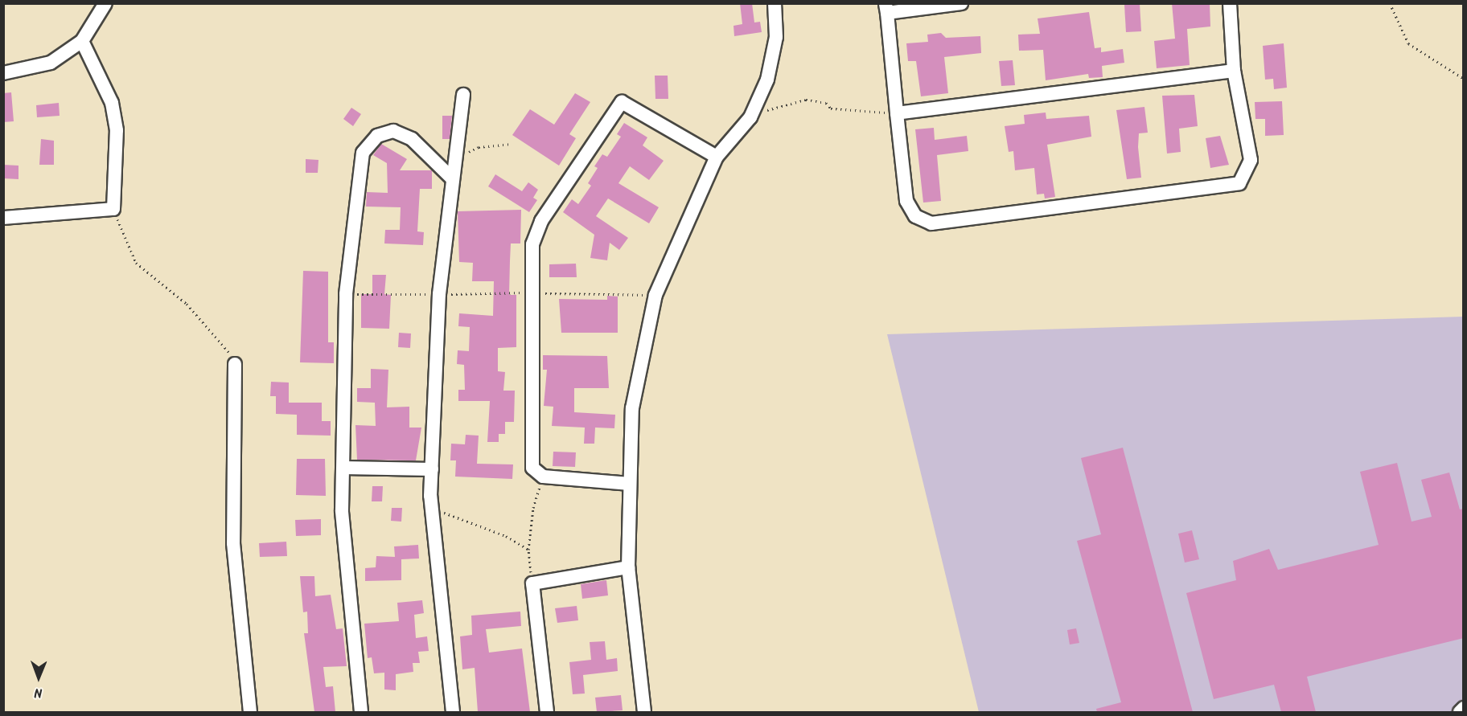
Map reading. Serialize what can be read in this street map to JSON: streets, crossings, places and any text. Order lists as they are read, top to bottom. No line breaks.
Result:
{"north":"bottom"}
